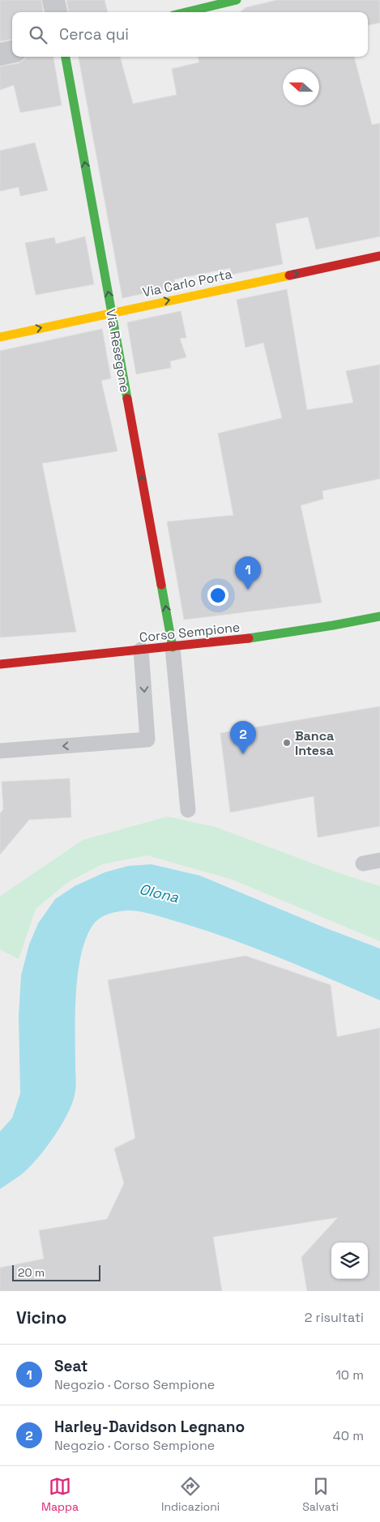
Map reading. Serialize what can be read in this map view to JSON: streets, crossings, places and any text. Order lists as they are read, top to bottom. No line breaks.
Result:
{"streets":{"street":["Via Carlo Porta","Via Resegone","Corso Sempione"]},"crossings":[["Via Carlo Porta","Via Resegone"],["Via Resegone","Corso Sempione"]],"one_way":["Via Carlo Porta","Via Resegone"],"water":["Olona"],"places":["Banca Intesa"],"scale_bar":"20 m","north":"left","page":{"search":"Cerca qui","pins":["1","2"],"scale":"20 m","heading":["Vicino","2 risultati"],"list":[{"mark":"1","name":"Seat","note":"Negozio · Corso Sempione","value":"10 m"},{"mark":"2","name":"Harley-Davidson Legnano","note":"Negozio · Corso Sempione","value":"40 m"}],"nav":["Mappa","Indicazioni","Salvati"]}}
